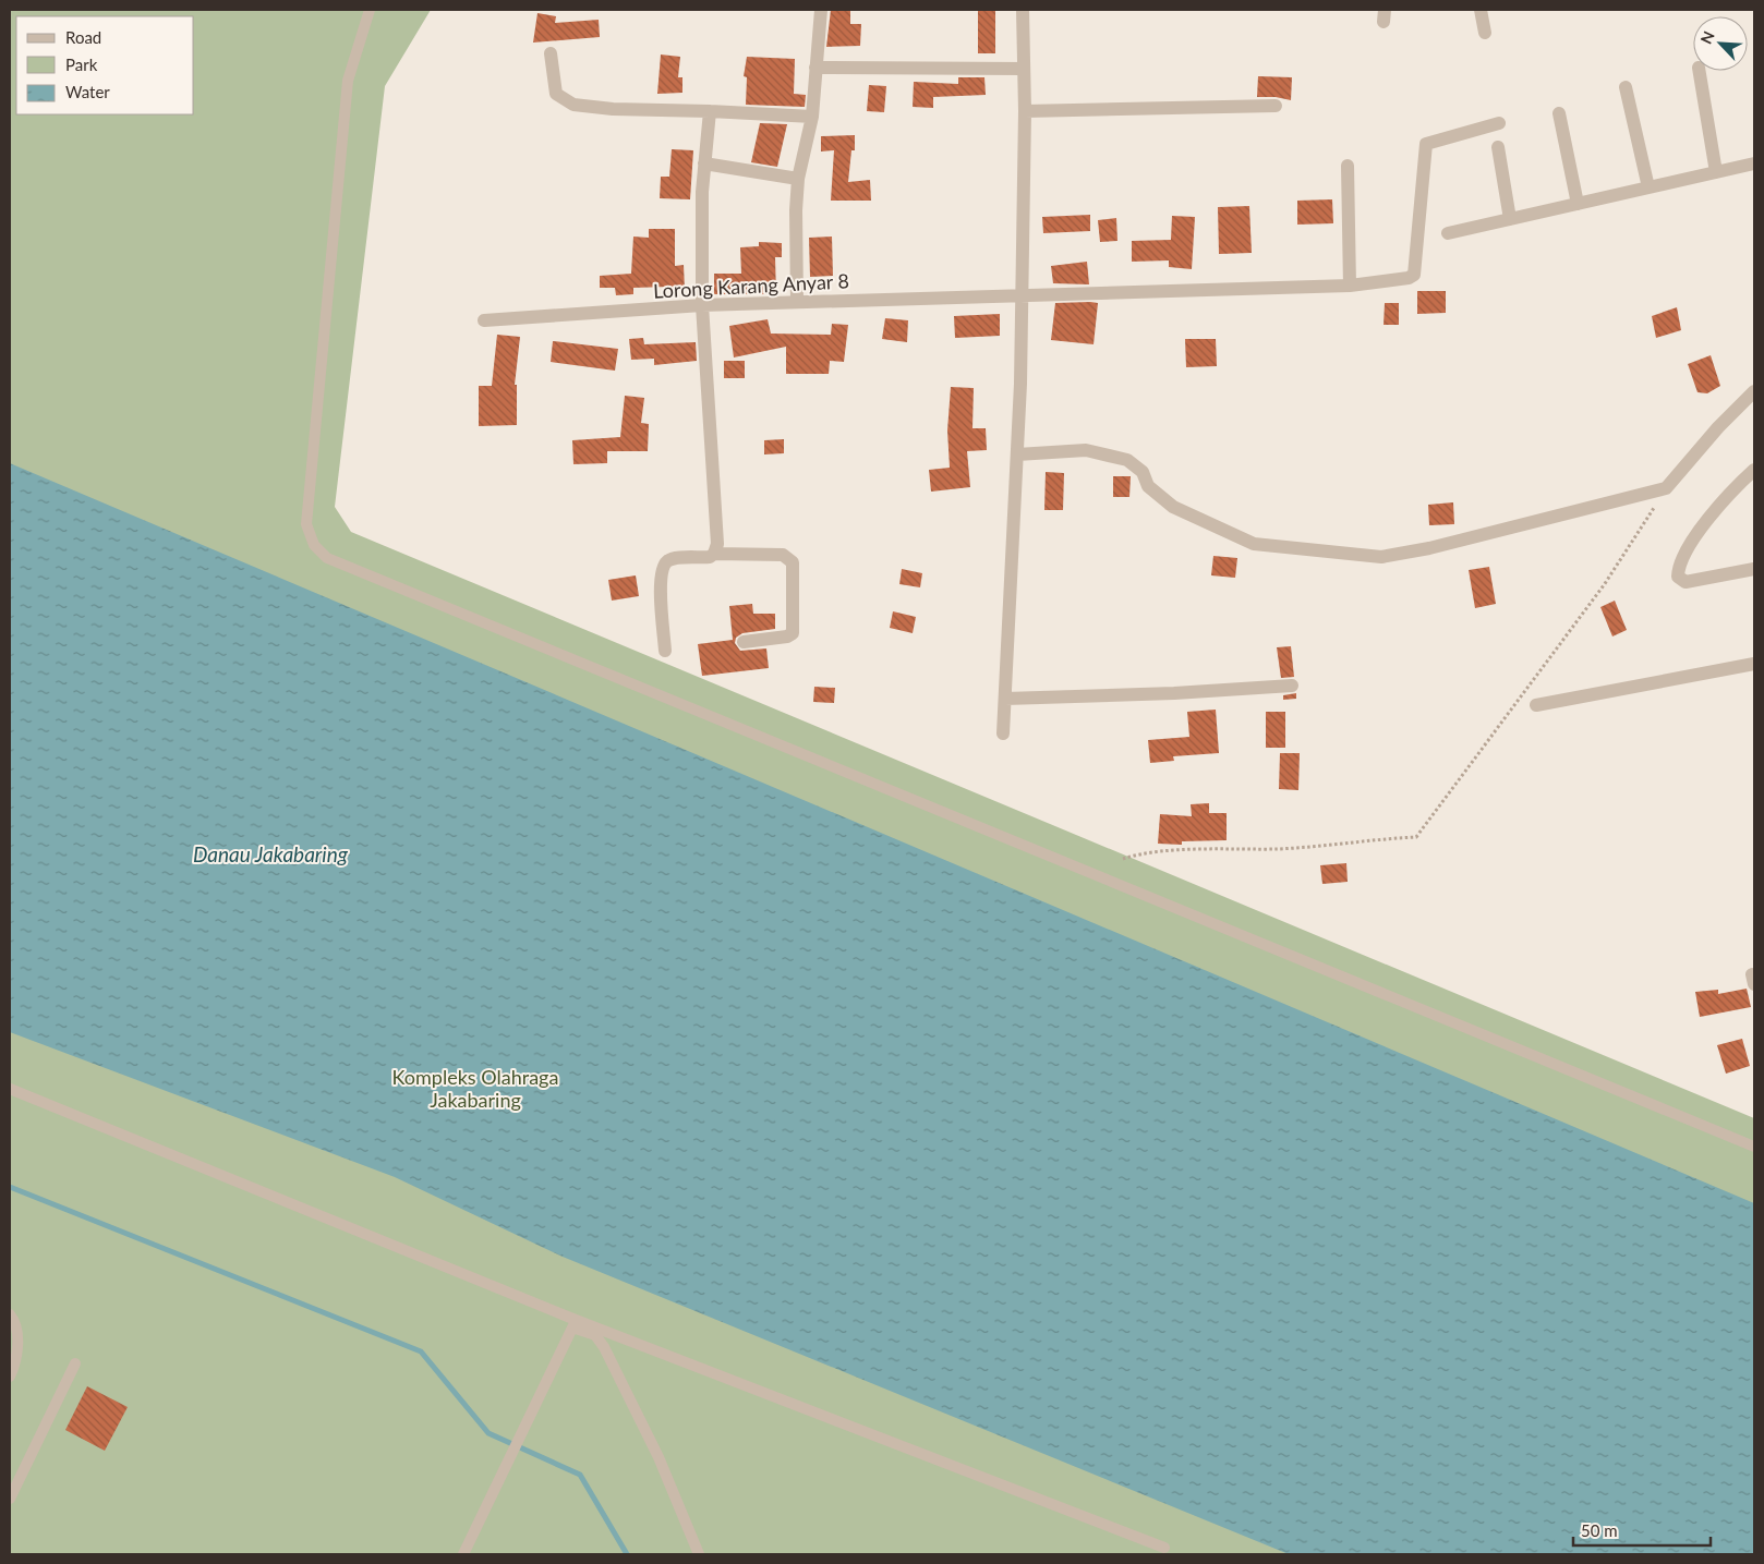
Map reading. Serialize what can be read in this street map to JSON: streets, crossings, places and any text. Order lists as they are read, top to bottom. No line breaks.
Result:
{"streets":{"street":["Lorong Karang Anyar 8"]},"water":["Danau Jakabaring"],"parks":["Kompleks Olahraga Jakabaring"],"legend":["Road","Park","Water"],"scale_bar":"50 m","north":"top left"}
